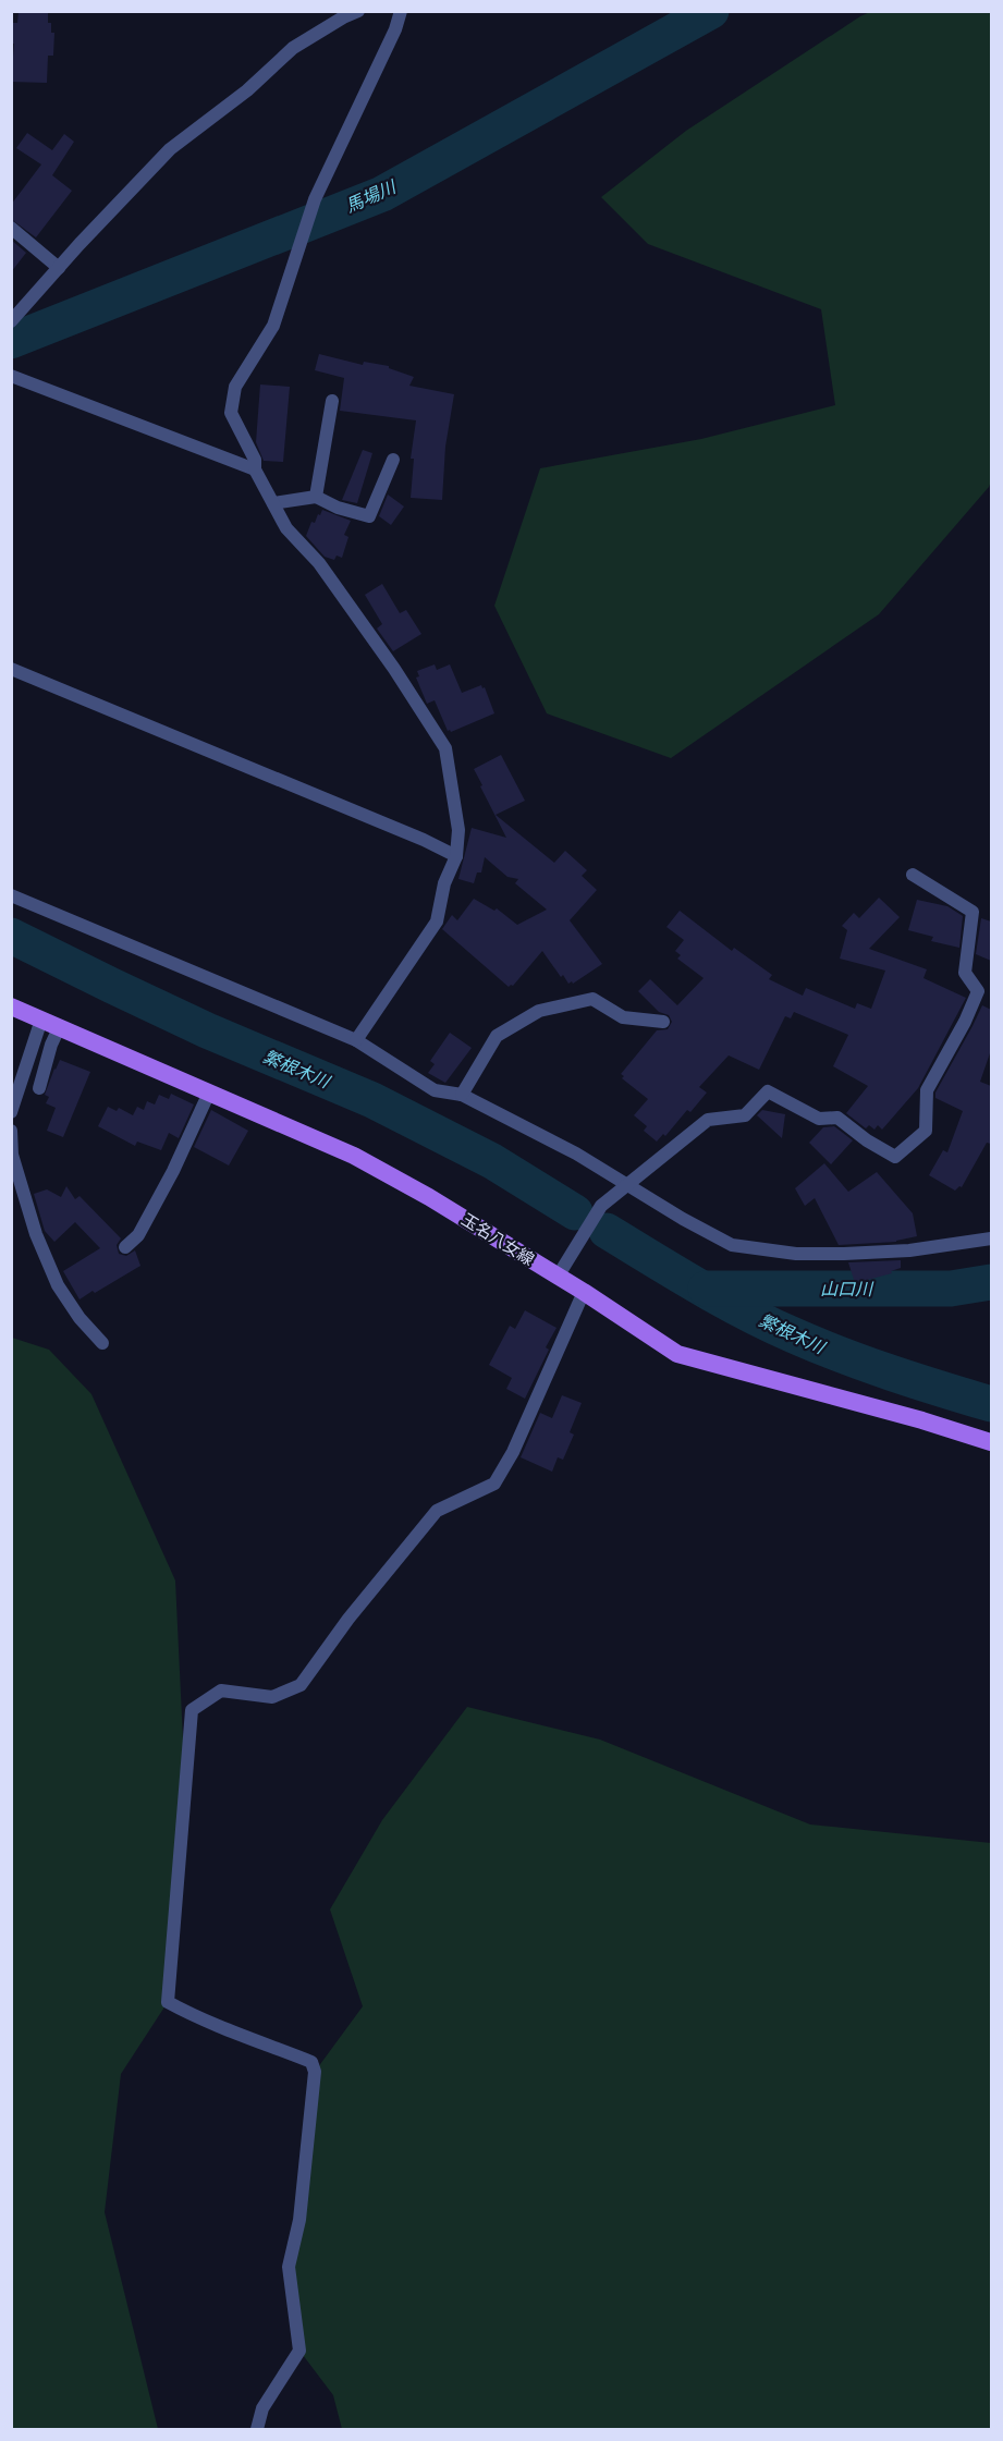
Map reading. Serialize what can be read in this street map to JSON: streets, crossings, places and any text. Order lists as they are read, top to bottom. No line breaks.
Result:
{"streets":{"main road":["玉名八女線"]},"water":["馬場川","繁根木川","山口川"]}
